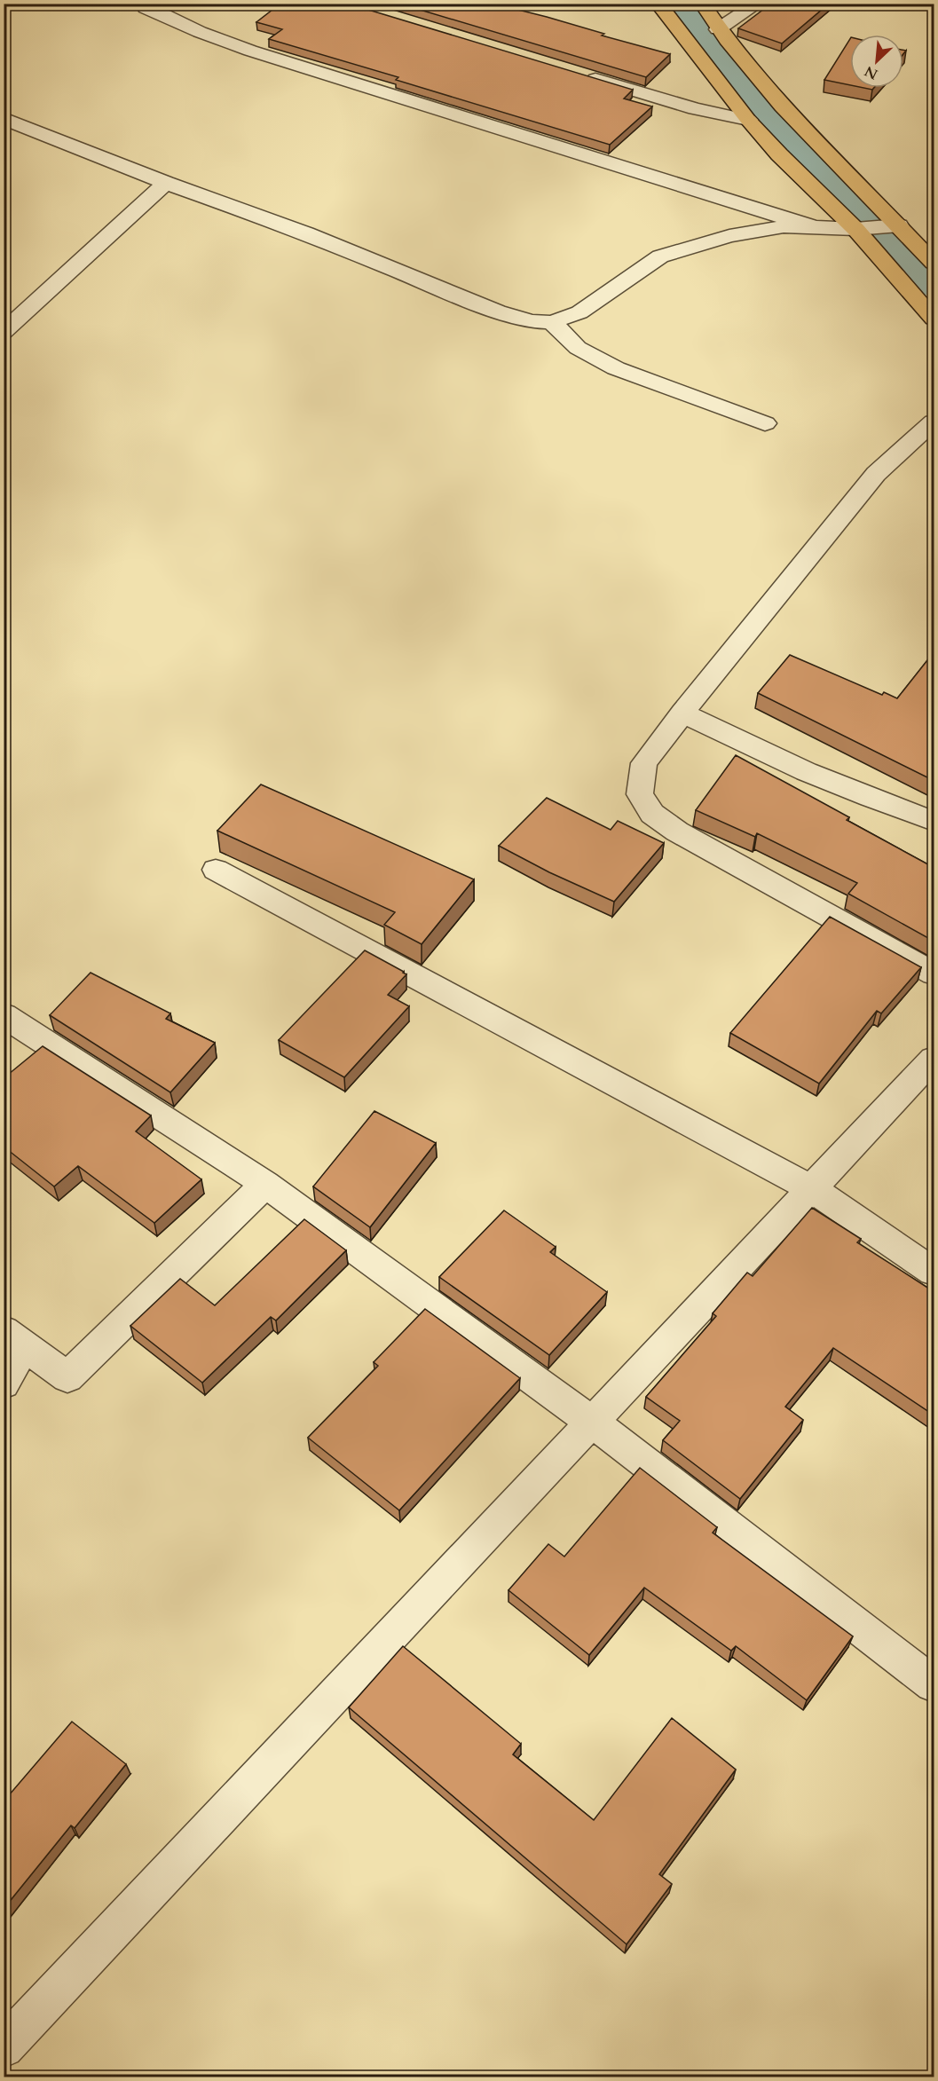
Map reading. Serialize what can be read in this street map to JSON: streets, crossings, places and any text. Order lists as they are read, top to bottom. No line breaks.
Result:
{"north":"bottom left"}
